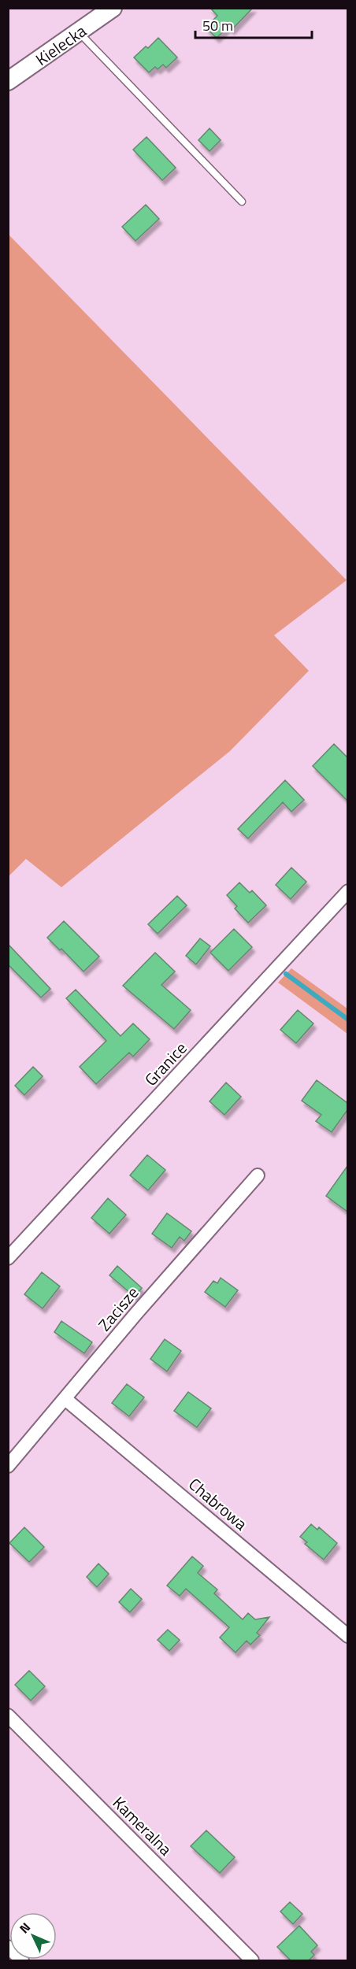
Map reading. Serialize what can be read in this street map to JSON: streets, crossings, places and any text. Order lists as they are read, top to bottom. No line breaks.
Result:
{"streets":{"street":["Kielecka","Granice","Zacisze","Chabrowa","Kameralna"]},"crossings":[["Zacisze","Chabrowa"]],"scale_bar":"50 m","north":"top left"}
